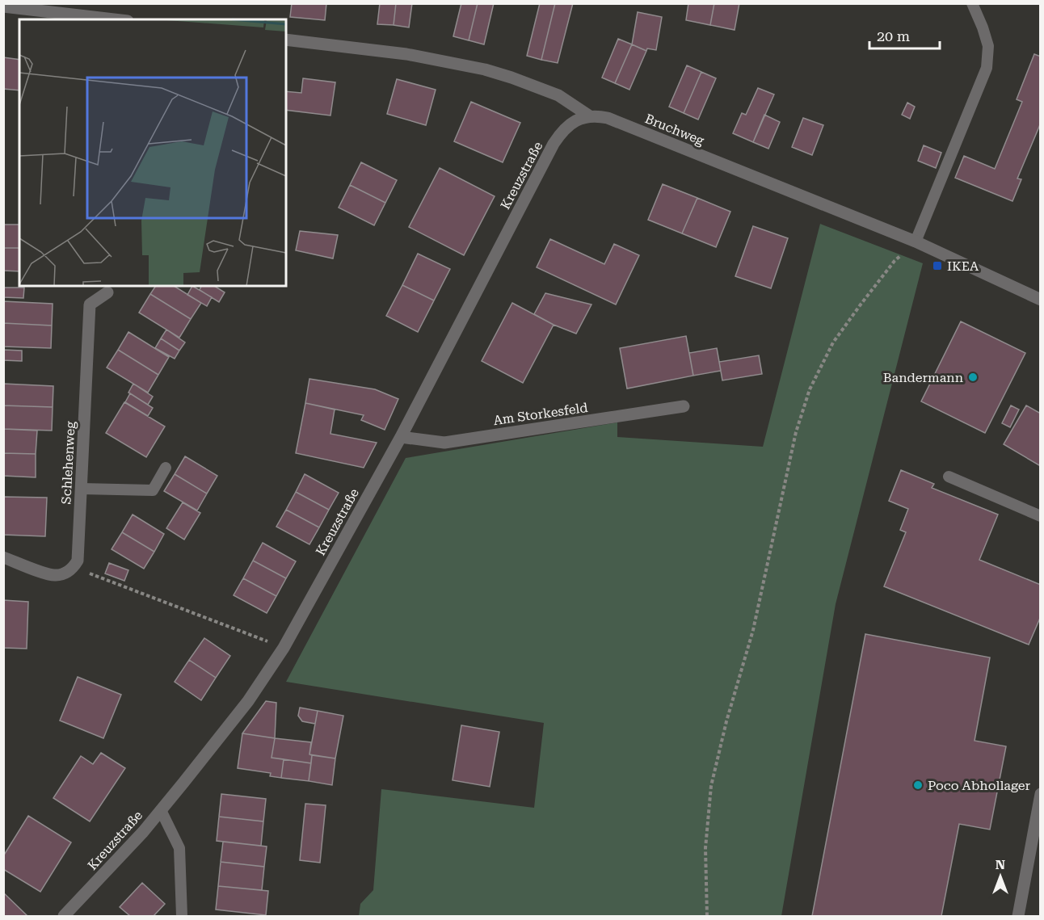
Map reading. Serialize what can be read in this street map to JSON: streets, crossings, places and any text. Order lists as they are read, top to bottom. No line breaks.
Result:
{"streets":{"street":["Bruchweg","Kreuzstraße","Am Storkesfeld","Schlehenweg"]},"crossings":[["Bruchweg","Kreuzstraße"],["Kreuzstraße","Am Storkesfeld"]],"places":{"transit":["IKEA"],"other":["Bandermann","Poco Abhollager"]},"scale_bar":"20 m","north":"top"}
